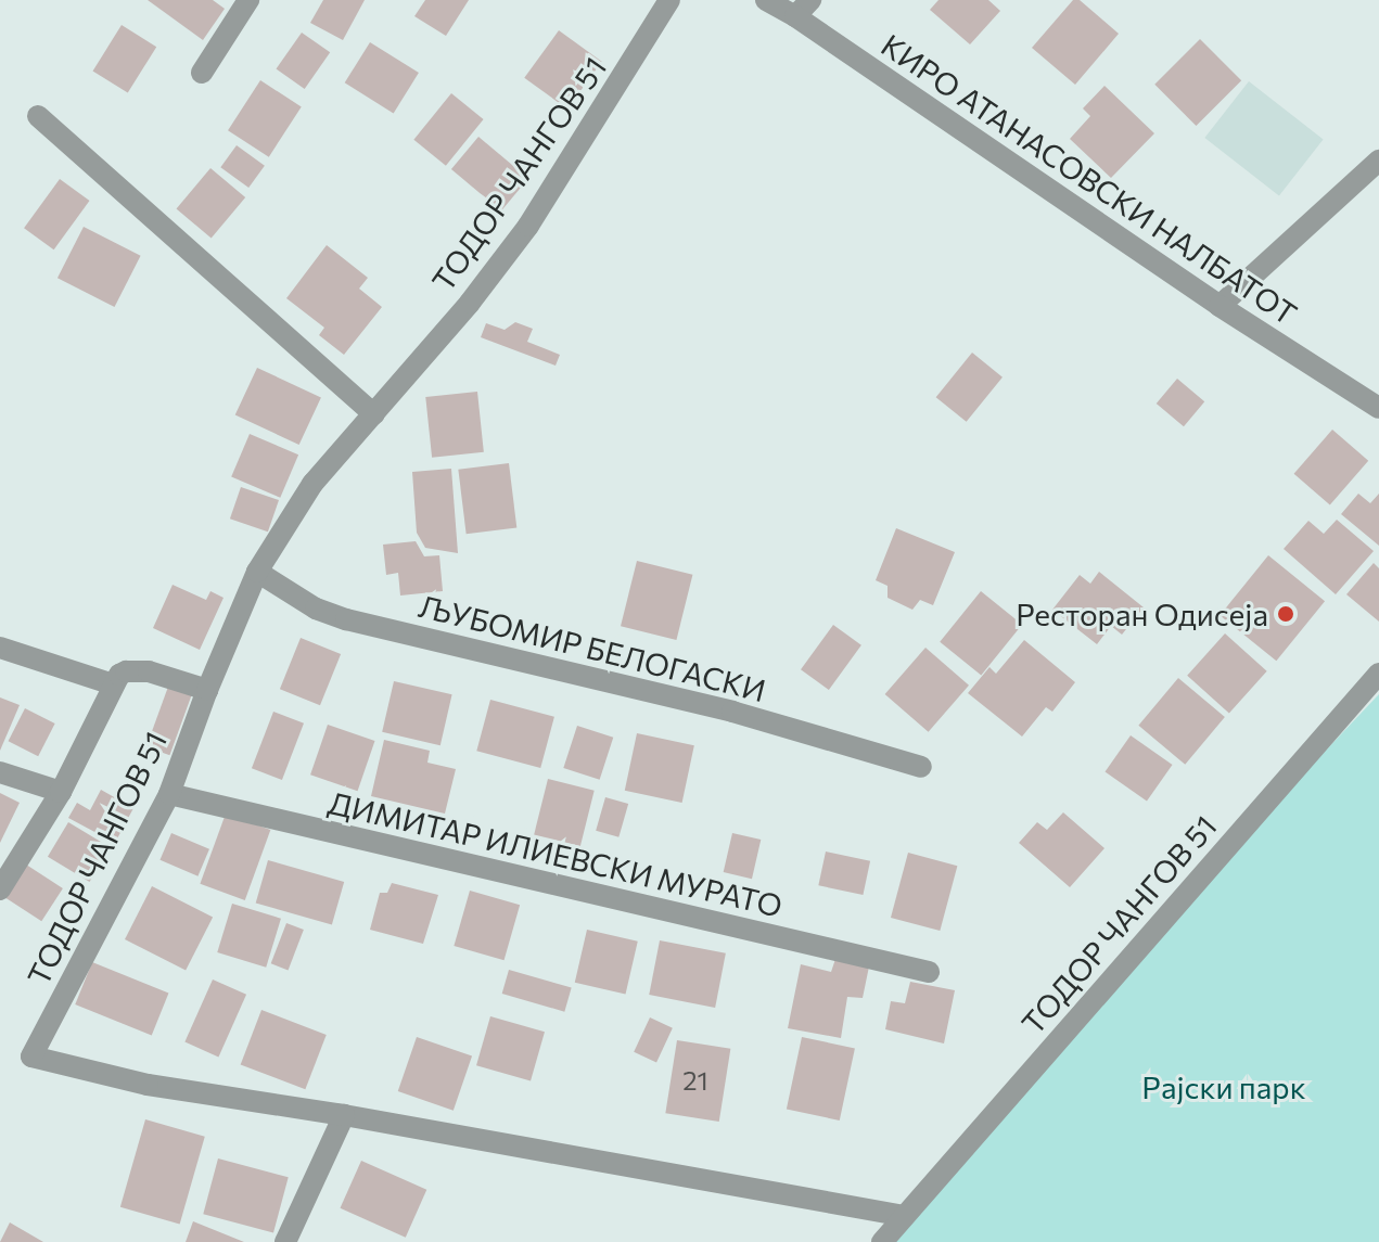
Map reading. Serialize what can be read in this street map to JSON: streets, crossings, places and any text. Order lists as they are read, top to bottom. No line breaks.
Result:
{"streets":{"street":["ТОДОР ЧАНГОВ 51","КИРО АТАНАСОВСКИ НАЛБАТОТ","ЉУБОМИР БЕЛОГАСКИ","ДИМИТАР ИЛИЕВСКИ МУРАТО"]},"crossings":[["ТОДОР ЧАНГОВ 51","ЉУБОМИР БЕЛОГАСКИ"],["ТОДОР ЧАНГОВ 51","ДИМИТАР ИЛИЕВСКИ МУРАТО"]],"parks":["Рајски парк"],"places":["Ресторан Одисеја"],"house_numbers":["21"]}
